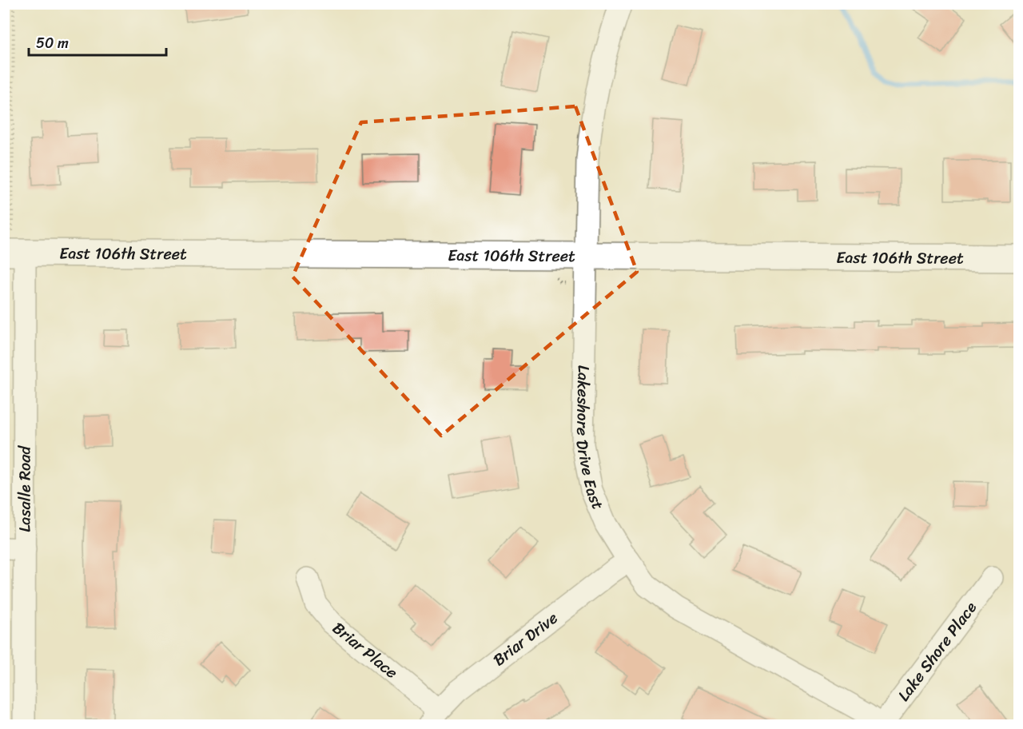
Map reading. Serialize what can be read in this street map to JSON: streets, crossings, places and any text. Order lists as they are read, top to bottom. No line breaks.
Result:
{"streets":{"street":["East 106th Street","Lakeshore Drive East","Lasalle Road","Briar Drive","Briar Place","Lake Shore Place"]},"crossings":[["East 106th Street","Lakeshore Drive East"],["East 106th Street","Lasalle Road"],["Lakeshore Drive East","Briar Drive"],["Lakeshore Drive East","Lake Shore Place"],["Briar Drive","Briar Place"]],"scale_bar":"50 m"}
